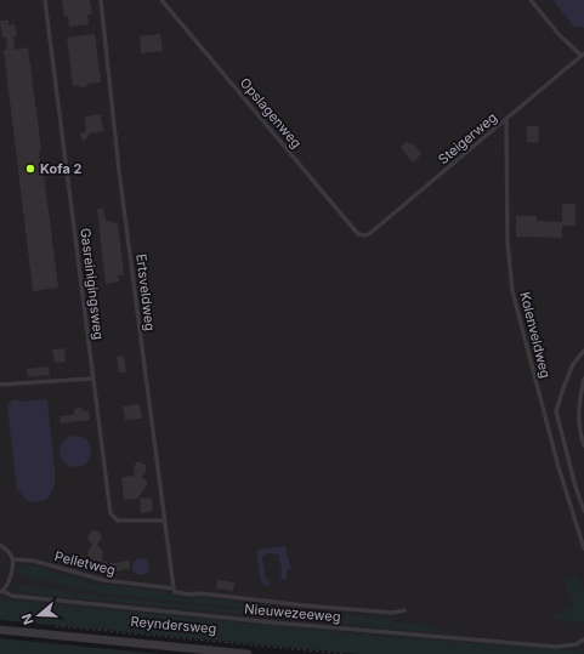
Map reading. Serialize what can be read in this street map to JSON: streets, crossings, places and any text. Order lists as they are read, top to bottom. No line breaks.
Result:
{"streets":{"street":["Reyndersweg"],"lane":["Opslagenweg","Steigerweg","Gasreinigingsweg","Ertsveldweg","Kolenveldweg","Pelletweg","Nieuwezeeweg"]},"crossings":[["Opslagenweg","Steigerweg"],["Steigerweg","Kolenveldweg"],["Gasreinigingsweg","Ertsveldweg"],["Ertsveldweg","Pelletweg"]],"places":["Kofa 2"],"north":"left"}
